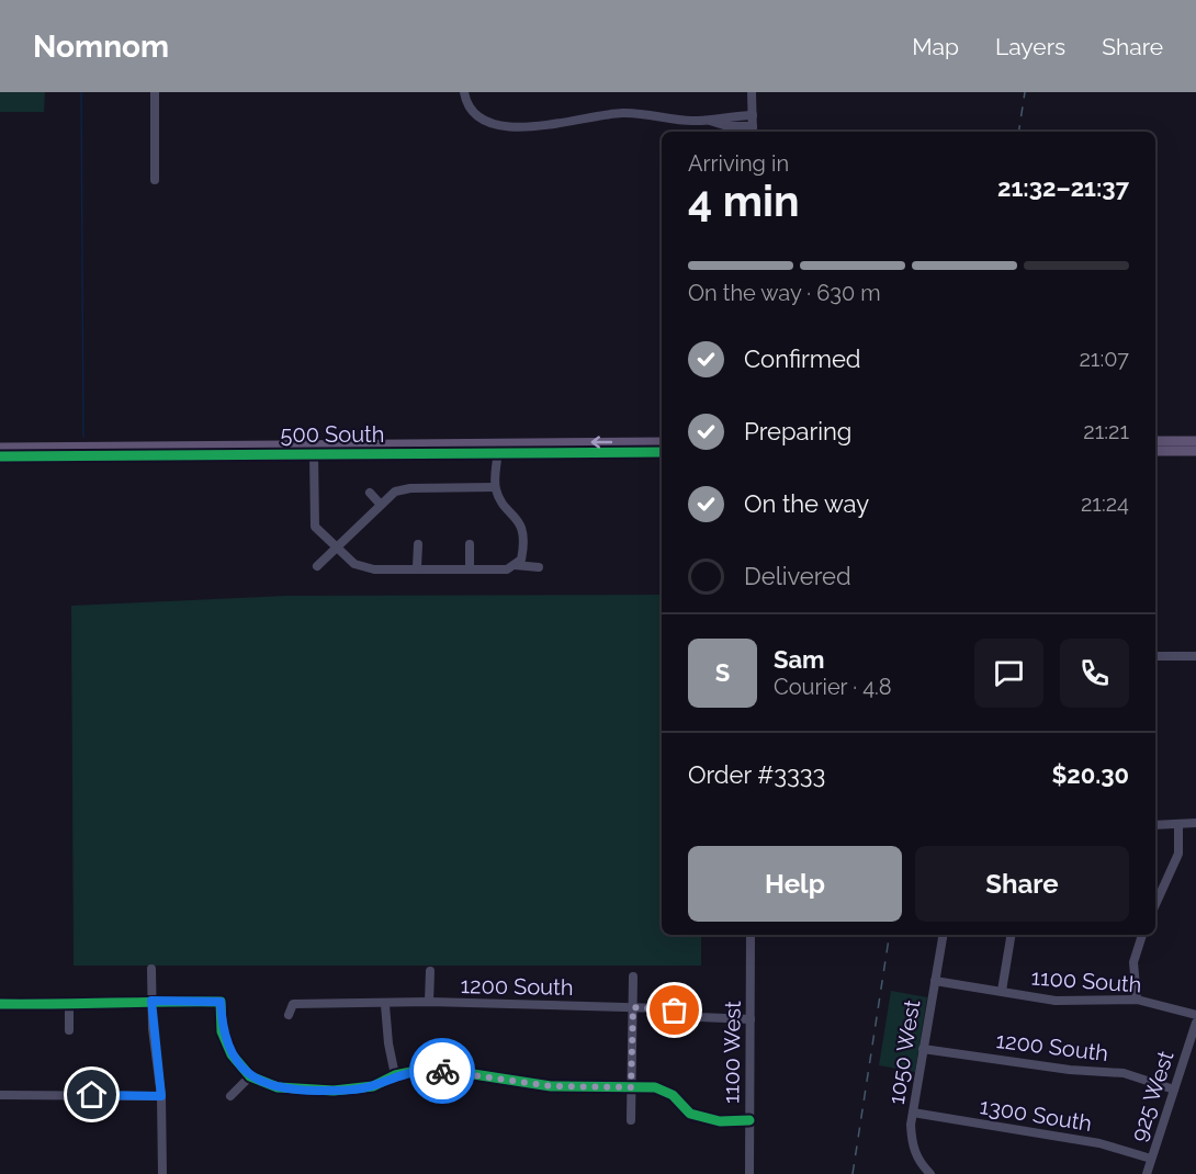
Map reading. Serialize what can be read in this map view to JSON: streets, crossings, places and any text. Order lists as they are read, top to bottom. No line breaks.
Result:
{"streets":{"main road":["500 South"],"street":["1100 South","1200 South","1100 West","1050 West","925 West","1300 South"]},"crossings":[["1100 South","1050 West"],["1200 South","1100 West"],["1200 South","1050 West"],["1200 South","925 West"],["1050 West","1300 South"],["925 West","1300 South"]],"page":{"header":"Nomnom","nav":["Map","Layers","Share"],"heading":["4 min","Arriving in","21:32–21:37"],"panel":["Sam","Courier · 4.8","Order #3333","$20.30"],"bar":"On the way · 630 m","list":[["Confirmed","21:07"],["Preparing","21:21"],["On the way","21:24"],"Delivered"],"round":"S","buttons":["Help","Share"]}}
